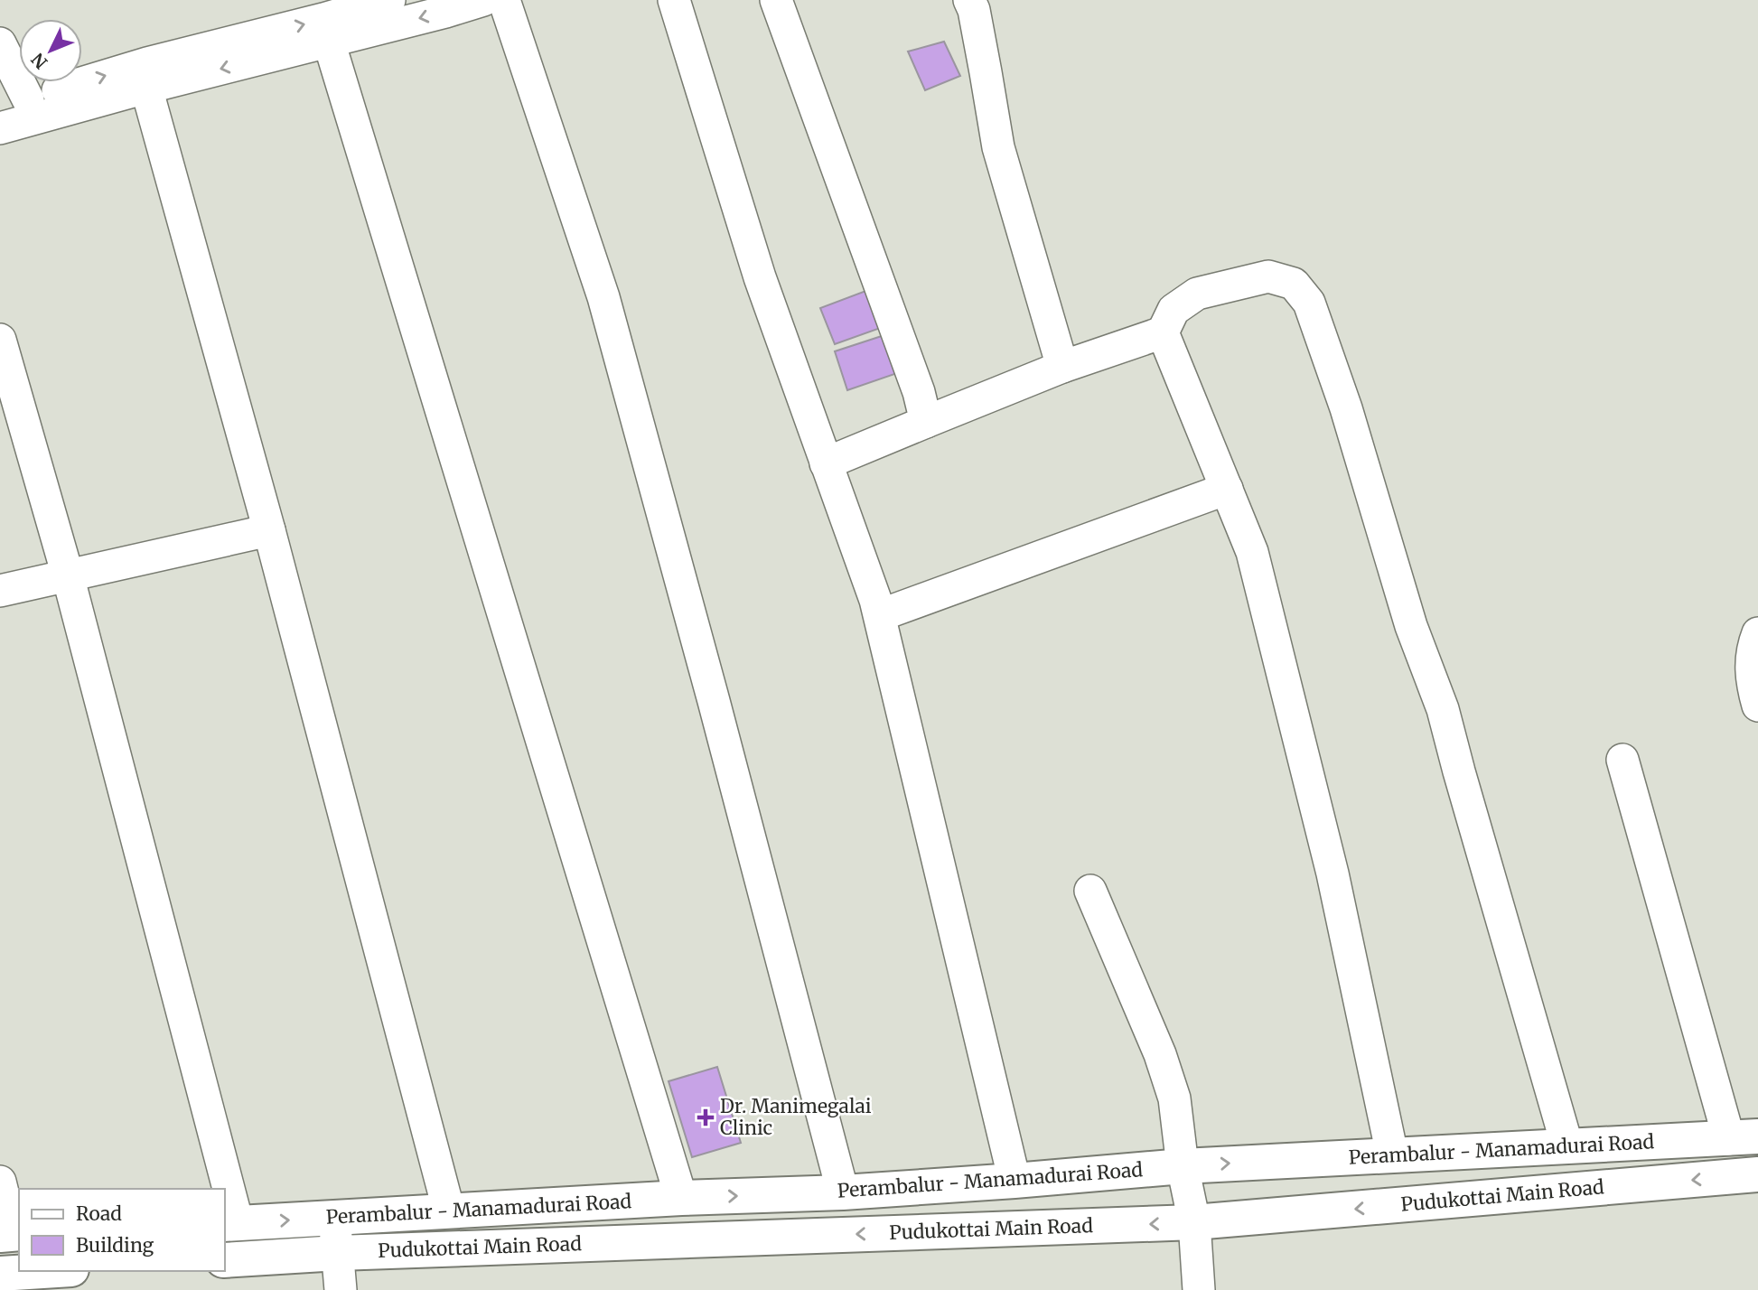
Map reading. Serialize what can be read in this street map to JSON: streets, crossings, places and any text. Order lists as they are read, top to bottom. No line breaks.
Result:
{"streets":{"main road":["Perambalur - Manamadurai Road","Pudukottai Main Road"]},"one_way":["Pudukottai Main Road"],"places":{"health":["Dr. Manimegalai Clinic"]},"legend":["Road","Building"],"north":"bottom left"}
